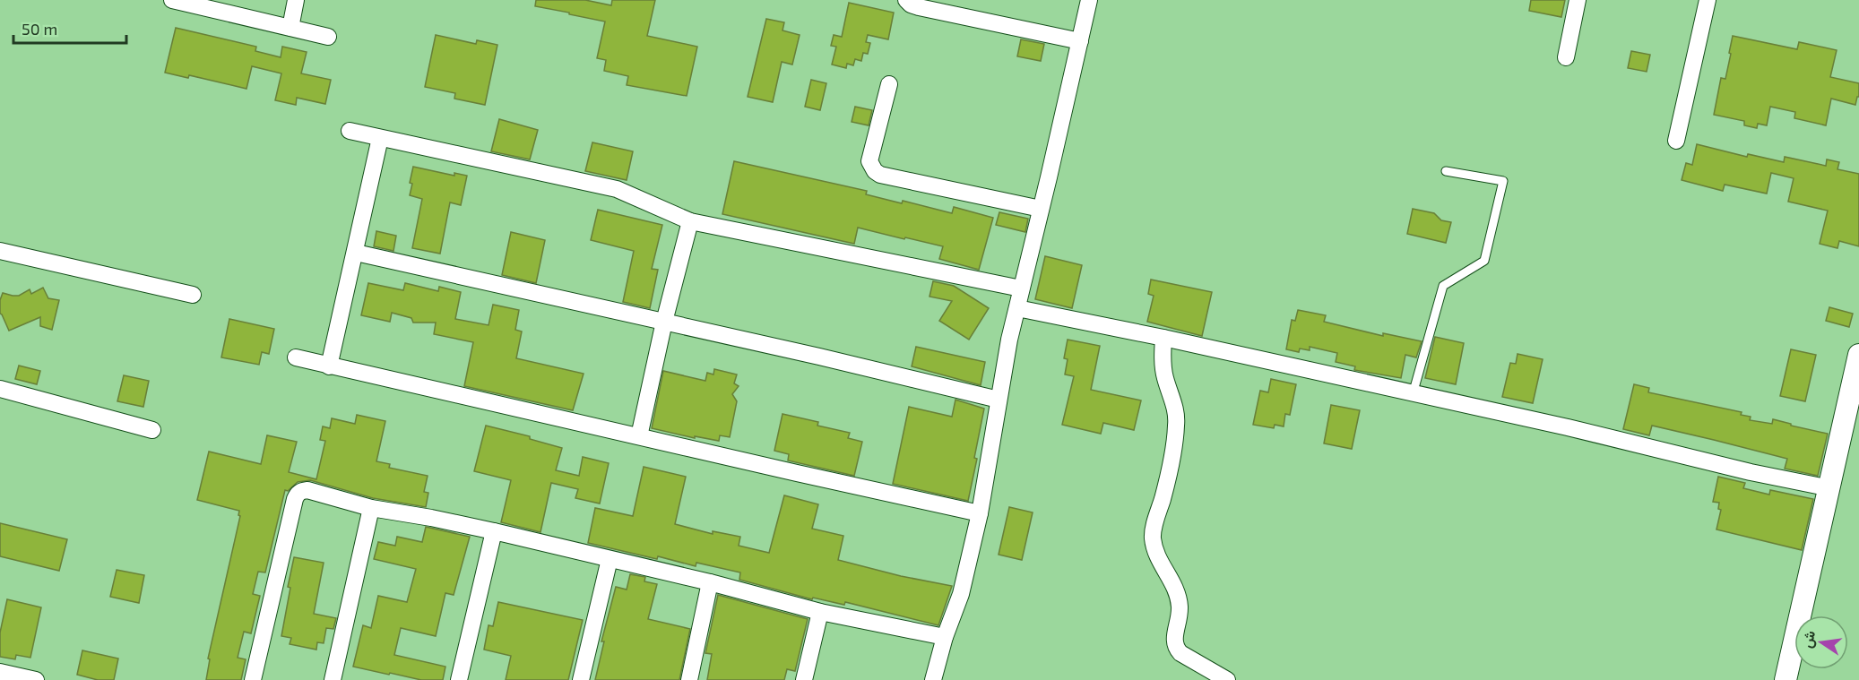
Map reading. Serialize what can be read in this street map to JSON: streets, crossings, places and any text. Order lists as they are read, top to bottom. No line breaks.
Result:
{"scale_bar":"50 m","north":"left"}
